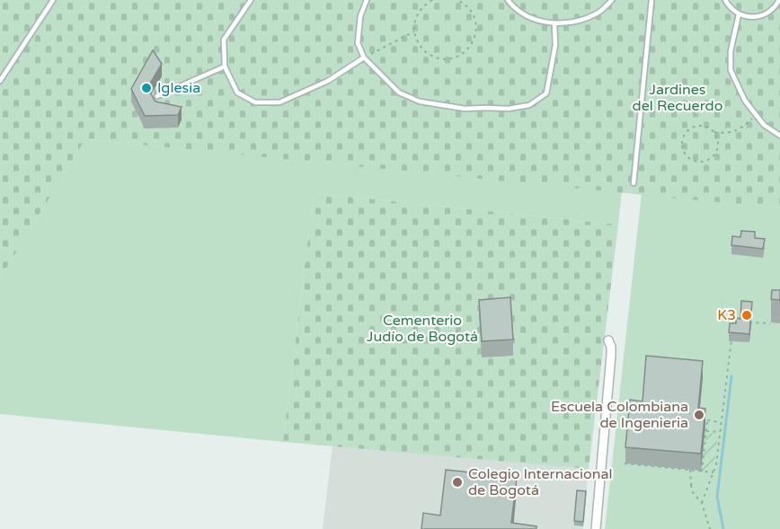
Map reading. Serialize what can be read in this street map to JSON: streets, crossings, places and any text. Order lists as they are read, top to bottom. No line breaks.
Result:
{"parks":["Jardines del Recuerdo","Cementerio Judío de Bogotá"],"places":["Iglesia","K3","Escuela Colombiana de Ingenieria","Colegio Internacional de Bogotá"]}
